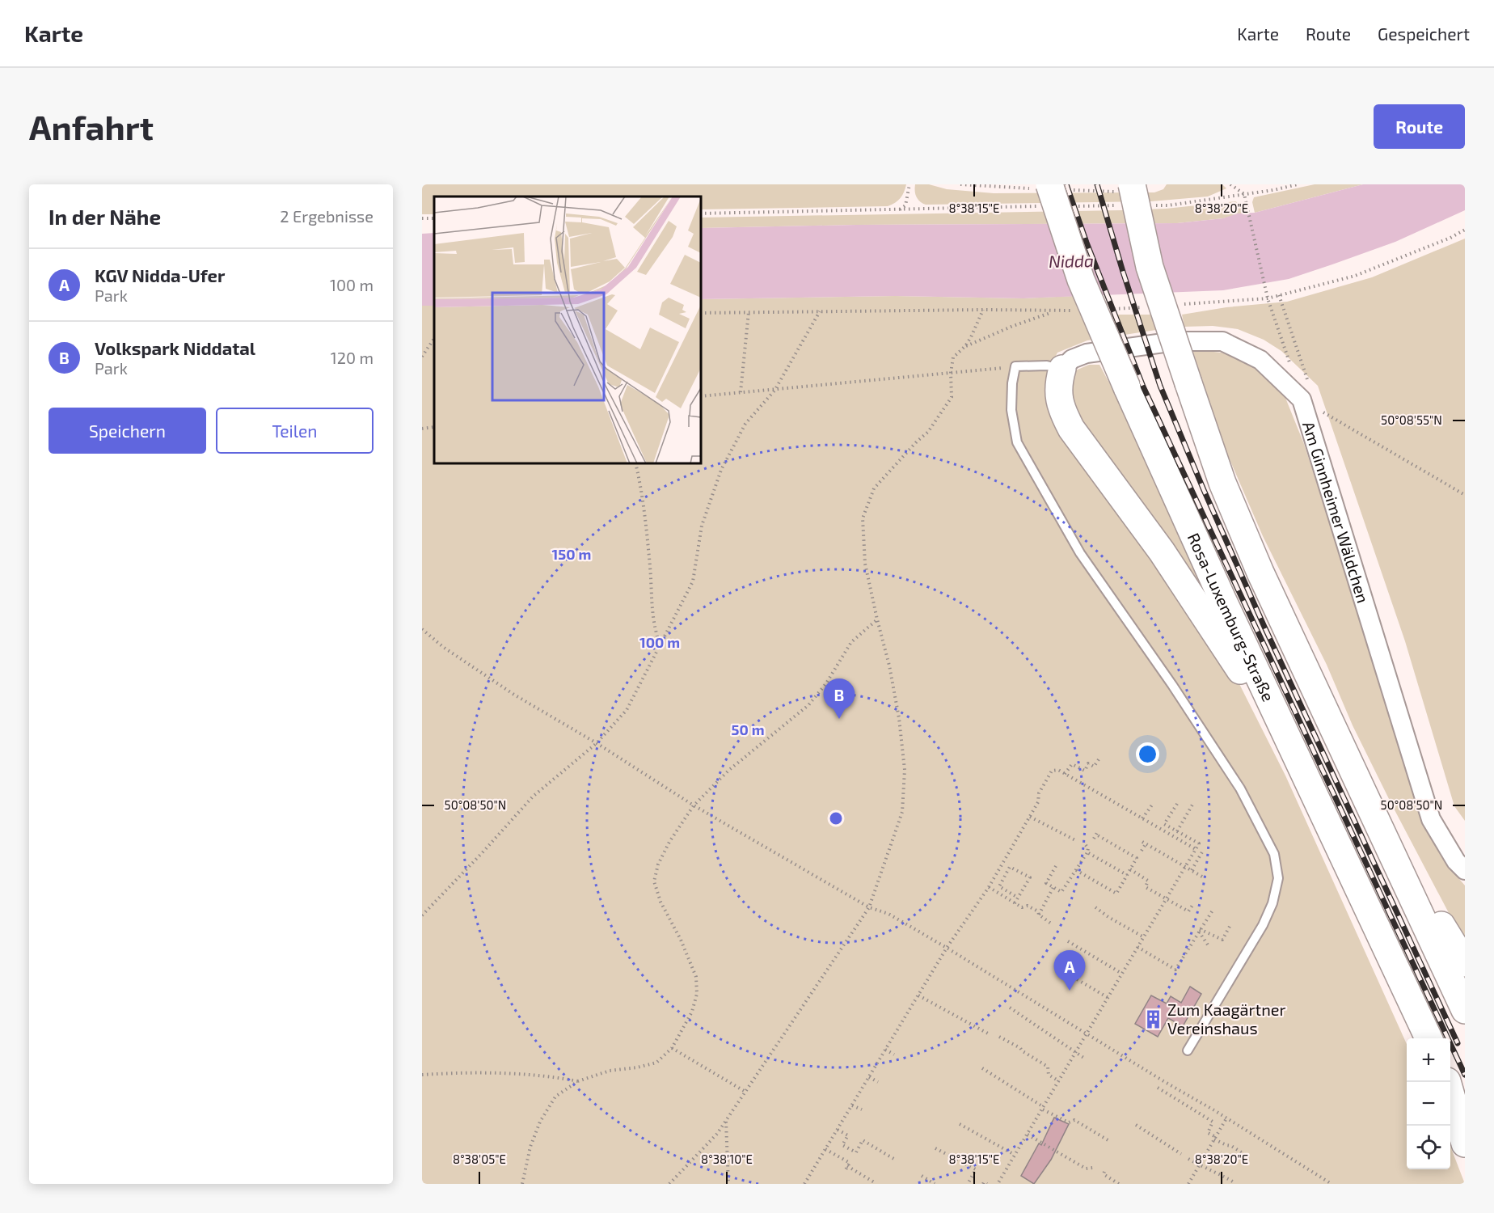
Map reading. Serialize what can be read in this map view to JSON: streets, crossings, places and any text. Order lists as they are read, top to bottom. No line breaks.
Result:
{"streets":{"highway":["Rosa-Luxemburg-Straße"],"street":["Am Ginnheimer Wäldchen"]},"water":["Nidda"],"places":{"building":["Zum Kaagärtner Vereinshaus"]},"page":{"header":"Karte","nav":["Karte","Route","Gespeichert"],"buttons":["Route",["Speichern","Teilen"]],"title":"Anfahrt","heading":["In der Nähe","2 Ergebnisse"],"list":[{"mark":"A","name":"KGV Nidda-Ufer","note":"Park","value":"100 m"},{"mark":"B","name":"Volkspark Niddatal","note":"Park","value":"120 m"}],"pins":["B","A"],"map_buttons":["+","−"]},"coordinates":["8°38'15\"E","8°38'20\"E","50°08'55\"N","50°08'50\"N","8°38'05\"E","8°38'10\"E"],"rings":["150 m","100 m","50 m"]}
